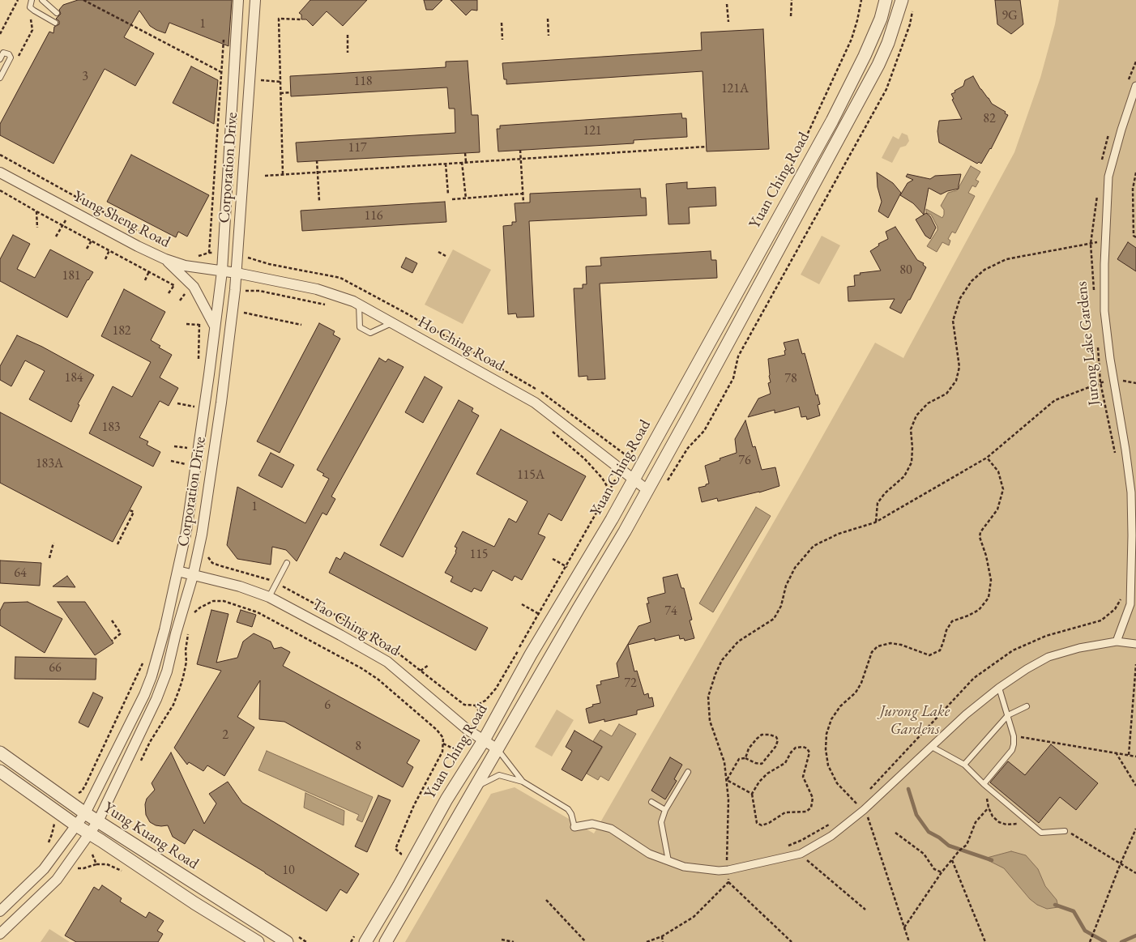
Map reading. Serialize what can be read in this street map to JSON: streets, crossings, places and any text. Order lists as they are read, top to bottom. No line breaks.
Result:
{"streets":{"street":["Corporation Drive","Yuan Ching Road","Yung Sheng Road","Ho Ching Road","Tao Ching Road","Yung Kuang Road"],"path":["Jurong Lake Gardens"]},"crossings":[["Corporation Drive","Yung Sheng Road"],["Corporation Drive","Ho Ching Road"],["Corporation Drive","Tao Ching Road"],["Corporation Drive","Yung Kuang Road"],["Yuan Ching Road","Ho Ching Road"],["Yuan Ching Road","Tao Ching Road"],["Yung Sheng Road","Ho Ching Road"]],"parks":["Jurong Lake Gardens"],"house_numbers":["9G","1","3","118","121A","82","121","117","116","80","181","182","184","78","183","76","183A","115A","1","115","64","74","66","72","6","2","8","10"]}
